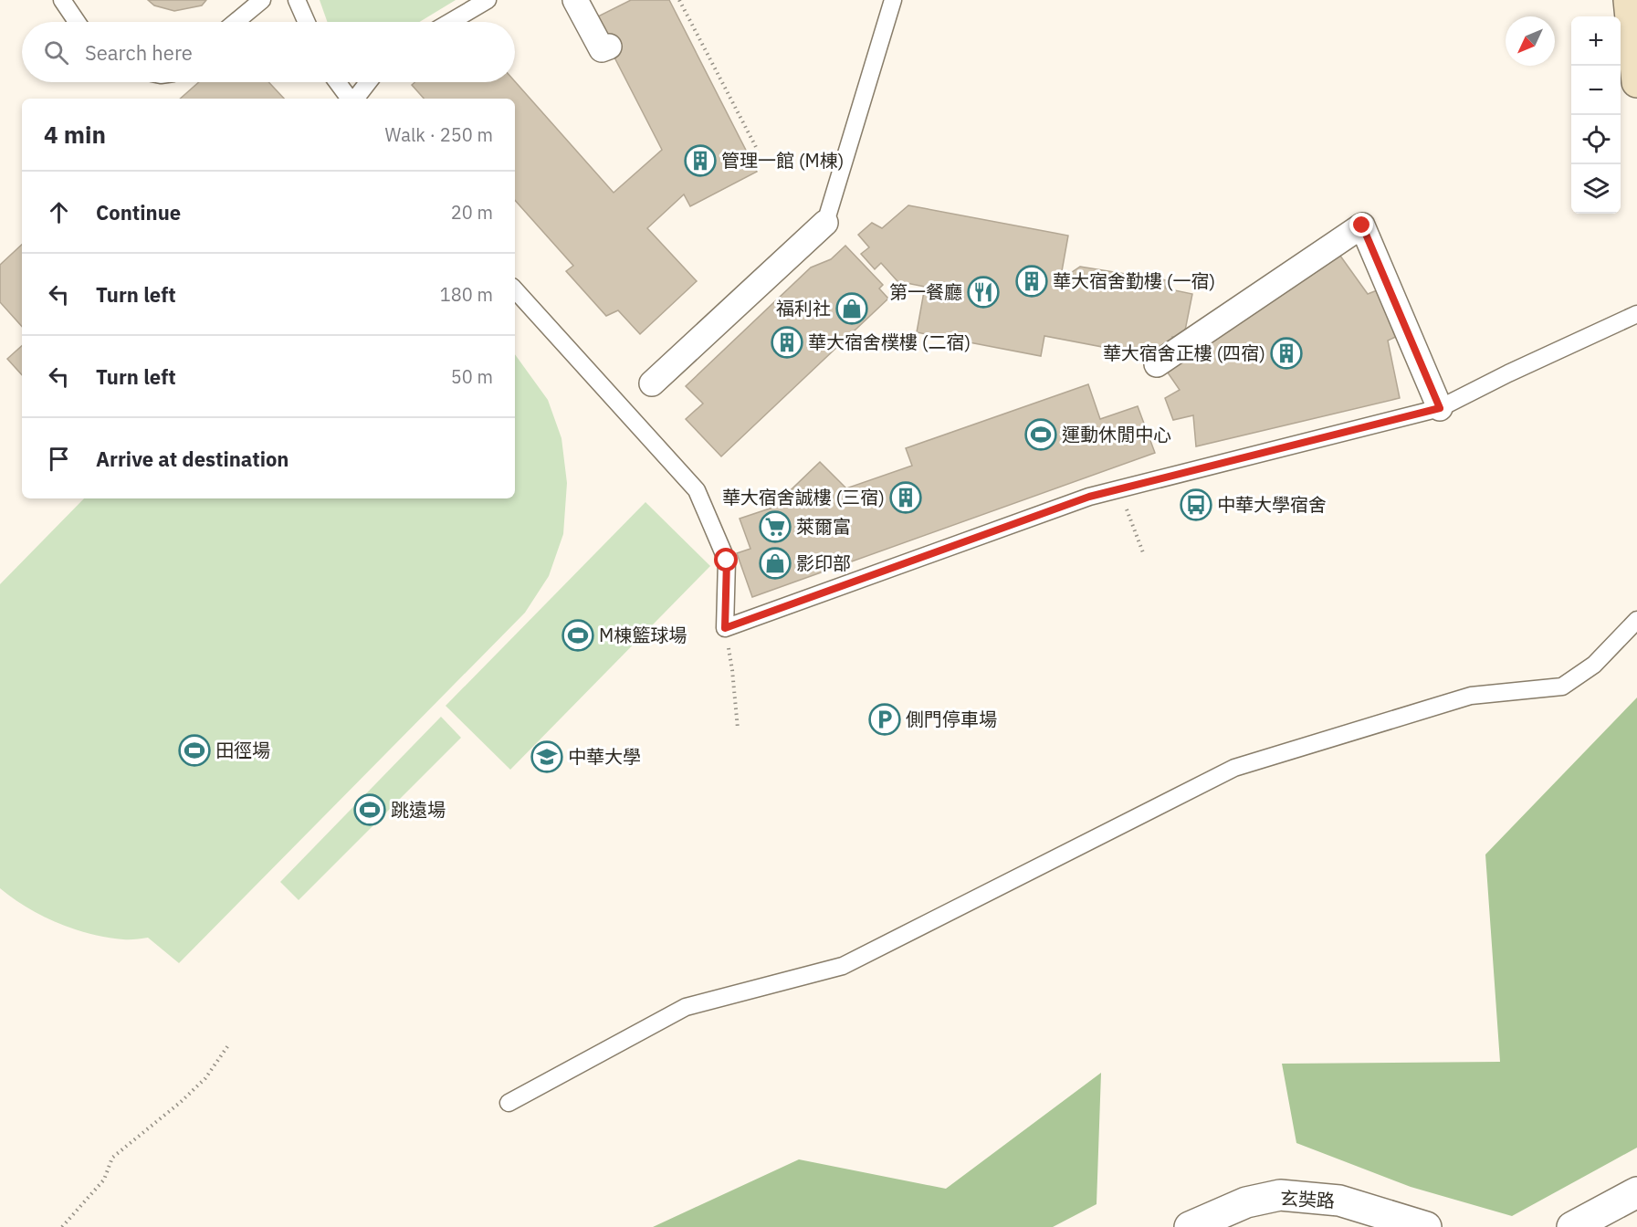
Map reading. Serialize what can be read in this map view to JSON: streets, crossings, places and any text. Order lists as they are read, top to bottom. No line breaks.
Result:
{"streets":{"street":["玄奘路"]},"places":{"building":["管理一館 (M棟)","華大宿舍勤樓 (一宿)","華大宿舍樸樓 (二宿)","華大宿舍正樓 (四宿)","華大宿舍誠樓 (三宿)"],"restaurant":["第一餐廳"],"shop":["福利社","影印部"],"sports":["運動休閒中心","M棟籃球場","田徑場","跳遠場"],"bus stop":["中華大學宿舍"],"supermarket":["萊爾富"],"parking":["側門停車場"],"school or university":["中華大學"]},"north":"bottom left","page":{"map_buttons":["+","−"],"search":"Search here","heading":["4 min","Walk · 250 m"],"list":[["Continue","20 m"],["Turn left","180 m"],["Turn left","50 m"],"Arrive at destination"]}}
